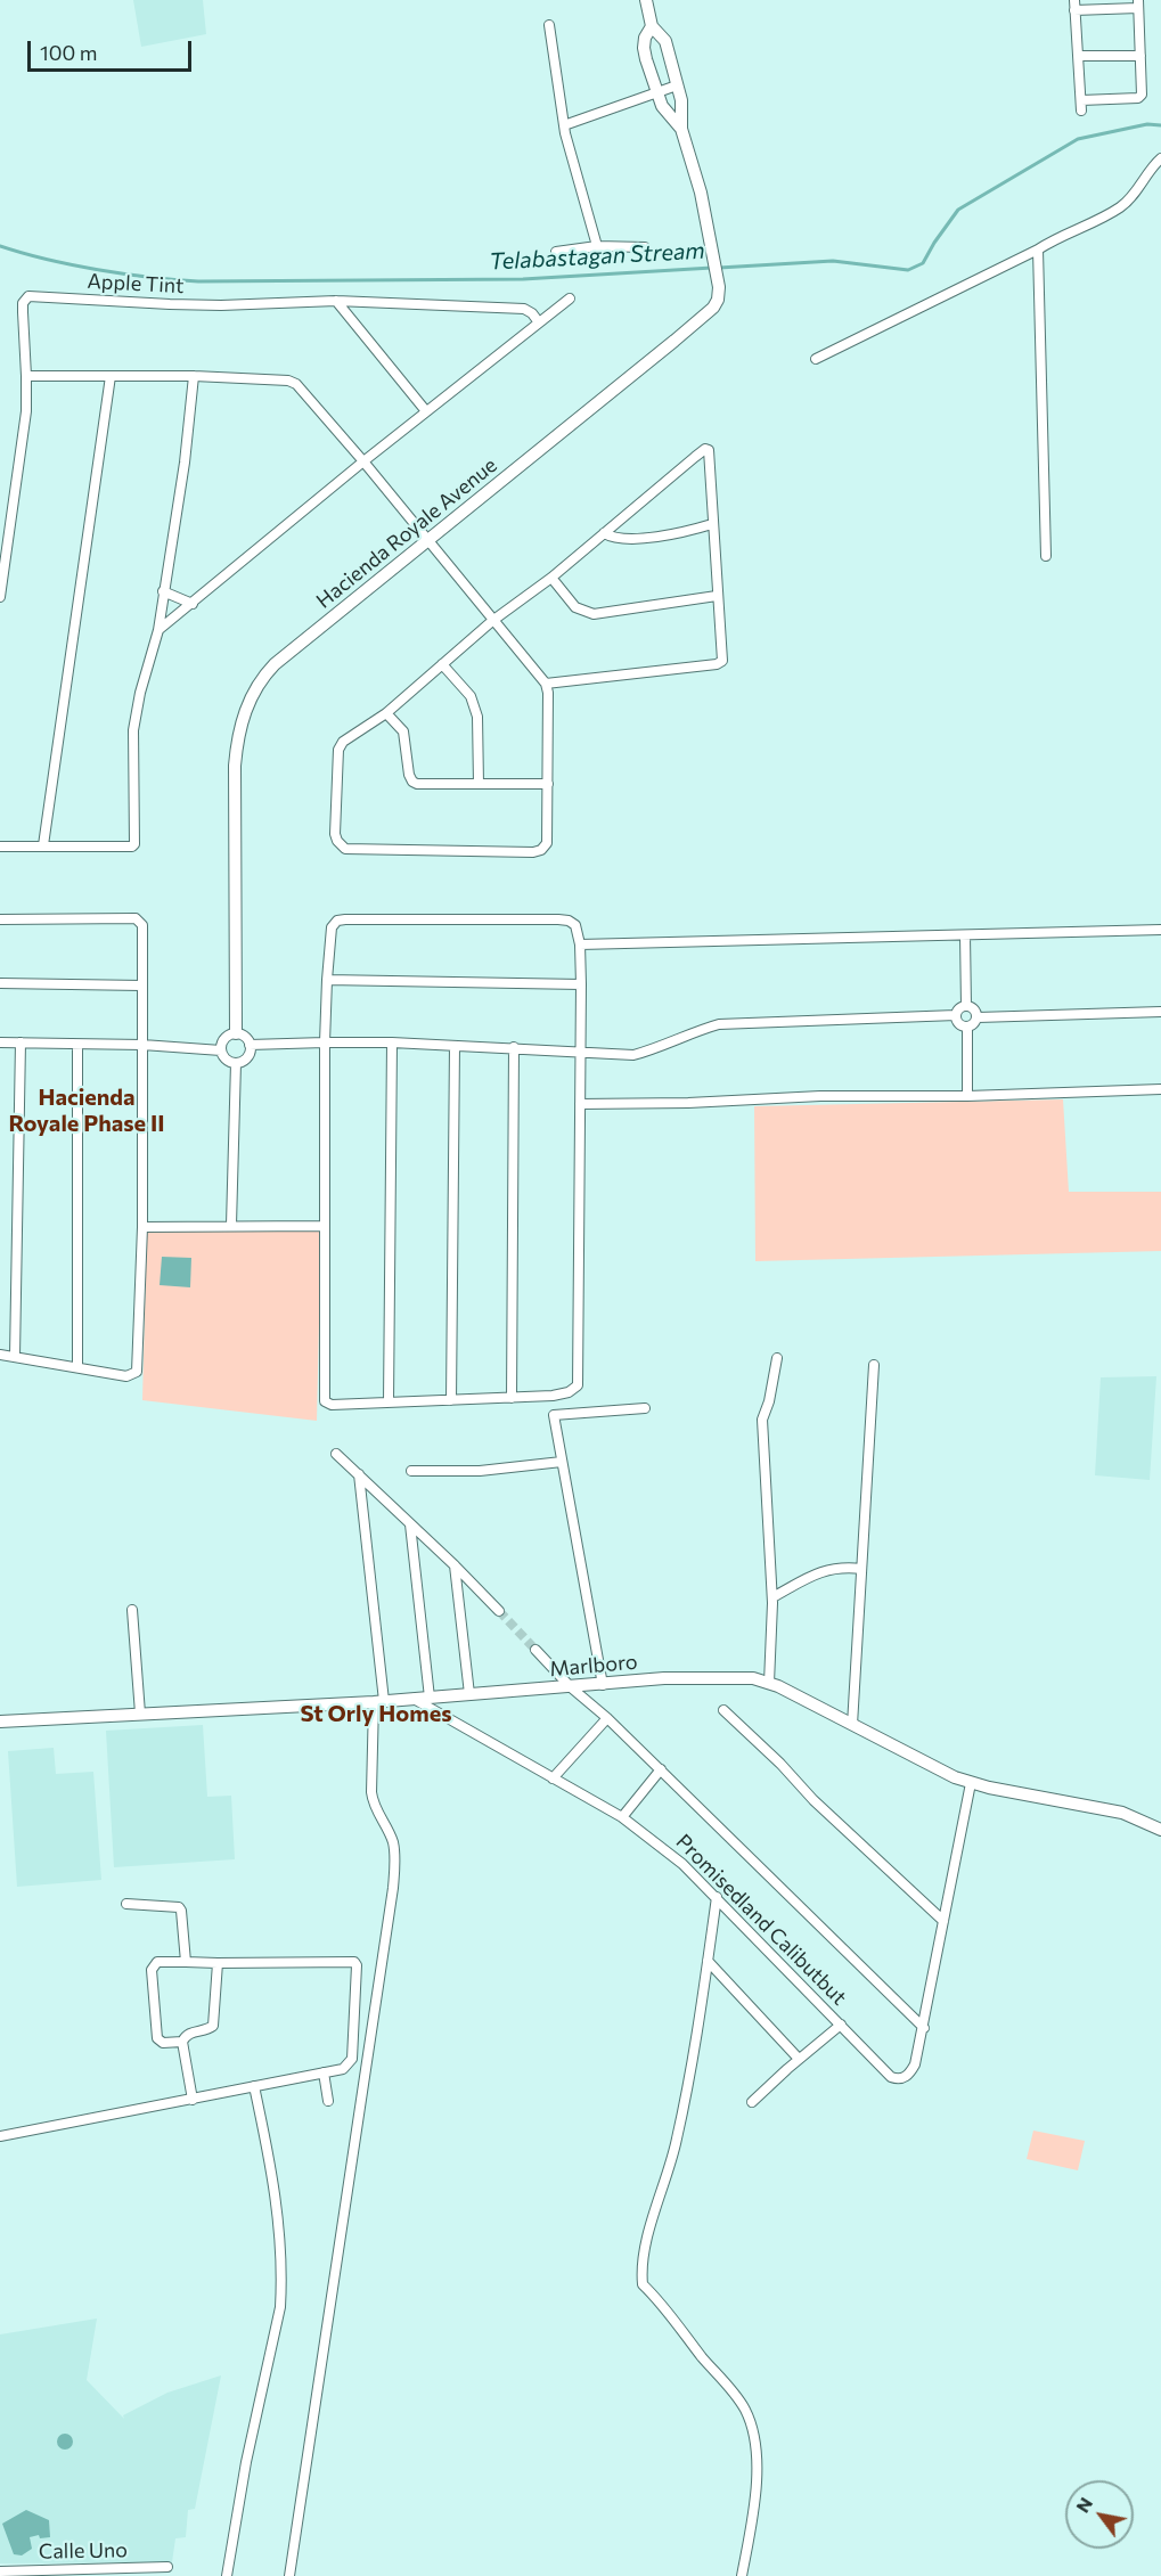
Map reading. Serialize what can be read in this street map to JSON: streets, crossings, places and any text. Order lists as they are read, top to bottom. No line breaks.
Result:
{"streets":{"street":["Apple Tint","Hacienda Royale Avenue","Marlboro","Promisedland Calibutbut","Calle Uno"]},"crossings":[["Marlboro","Promisedland Calibutbut"]],"districts":["Hacienda Royale Phase II","St Orly Homes"],"water":["Telabastagan Stream"],"scale_bar":"100 m","north":"top left"}
